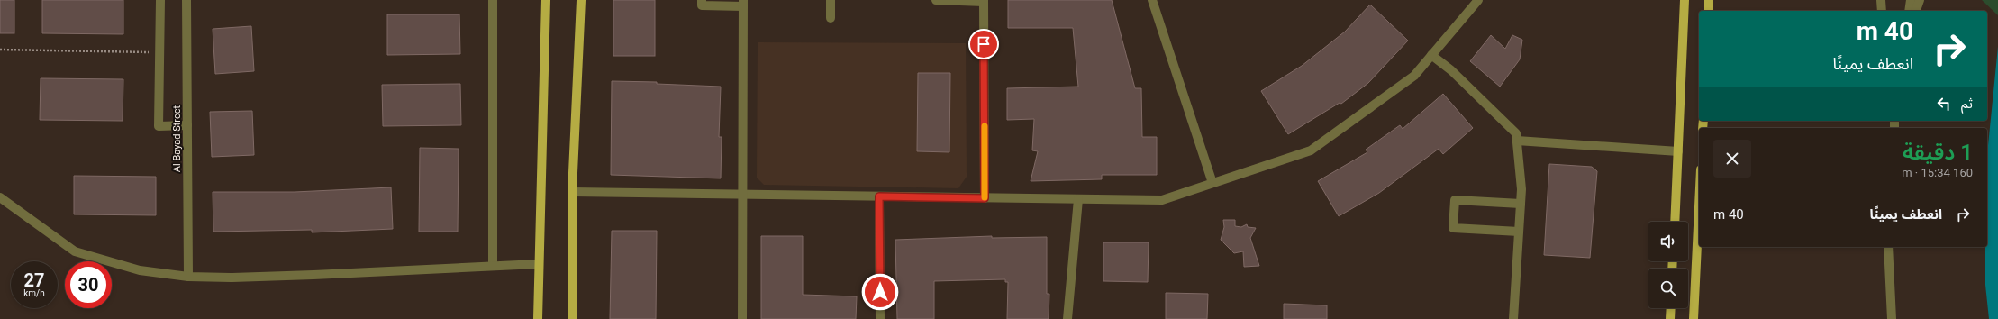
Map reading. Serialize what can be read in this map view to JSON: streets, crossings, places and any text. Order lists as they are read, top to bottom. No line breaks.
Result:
{"streets":{"street":["Al Bayad Street"]},"page":{"turn":["40 m","انعطف يمينًا"],"then":"ثم","heading":["1 دقيقة","160 m · 15:34"],"list":[{"name":"انعطف يمينًا","value":"40 m"}],"speed":"27 km/h","limit":"30"}}
